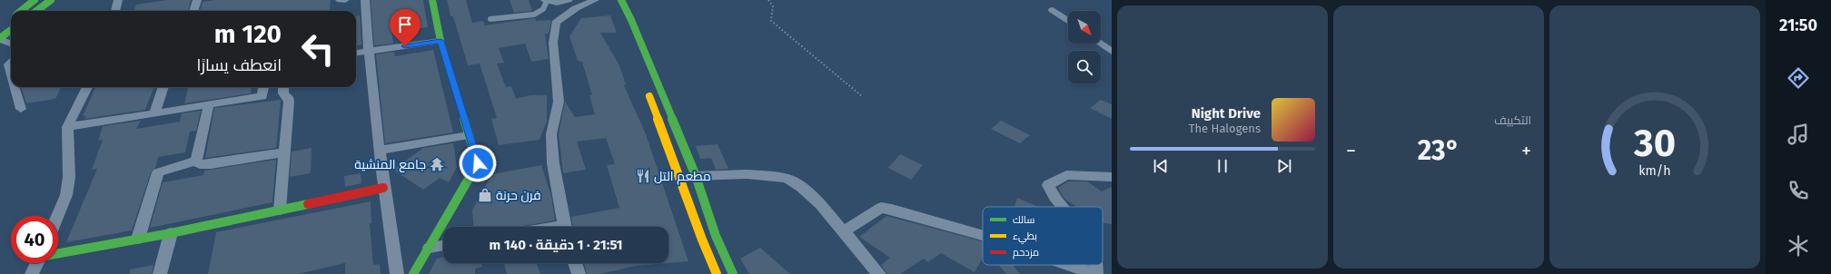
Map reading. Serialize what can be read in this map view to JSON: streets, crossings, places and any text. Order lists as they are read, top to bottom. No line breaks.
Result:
{"places":{"temple":["جامع المنشية"],"restaurant":["مطعم التل"],"shop":["فرن حرنة"]},"legend":["سالك","بطيء","مزدحم"],"north":"bottom right","page":{"tabs":"21:50","tile":"التكييف","turn":["120 m","انعطف يسارًا"],"song":["Night Drive","The Halogens"],"heat":["−","23°","+"],"limit":"40","trip":"21:51 · 1 دقيقة · 140 m","gauge":["30","km/h"]}}
